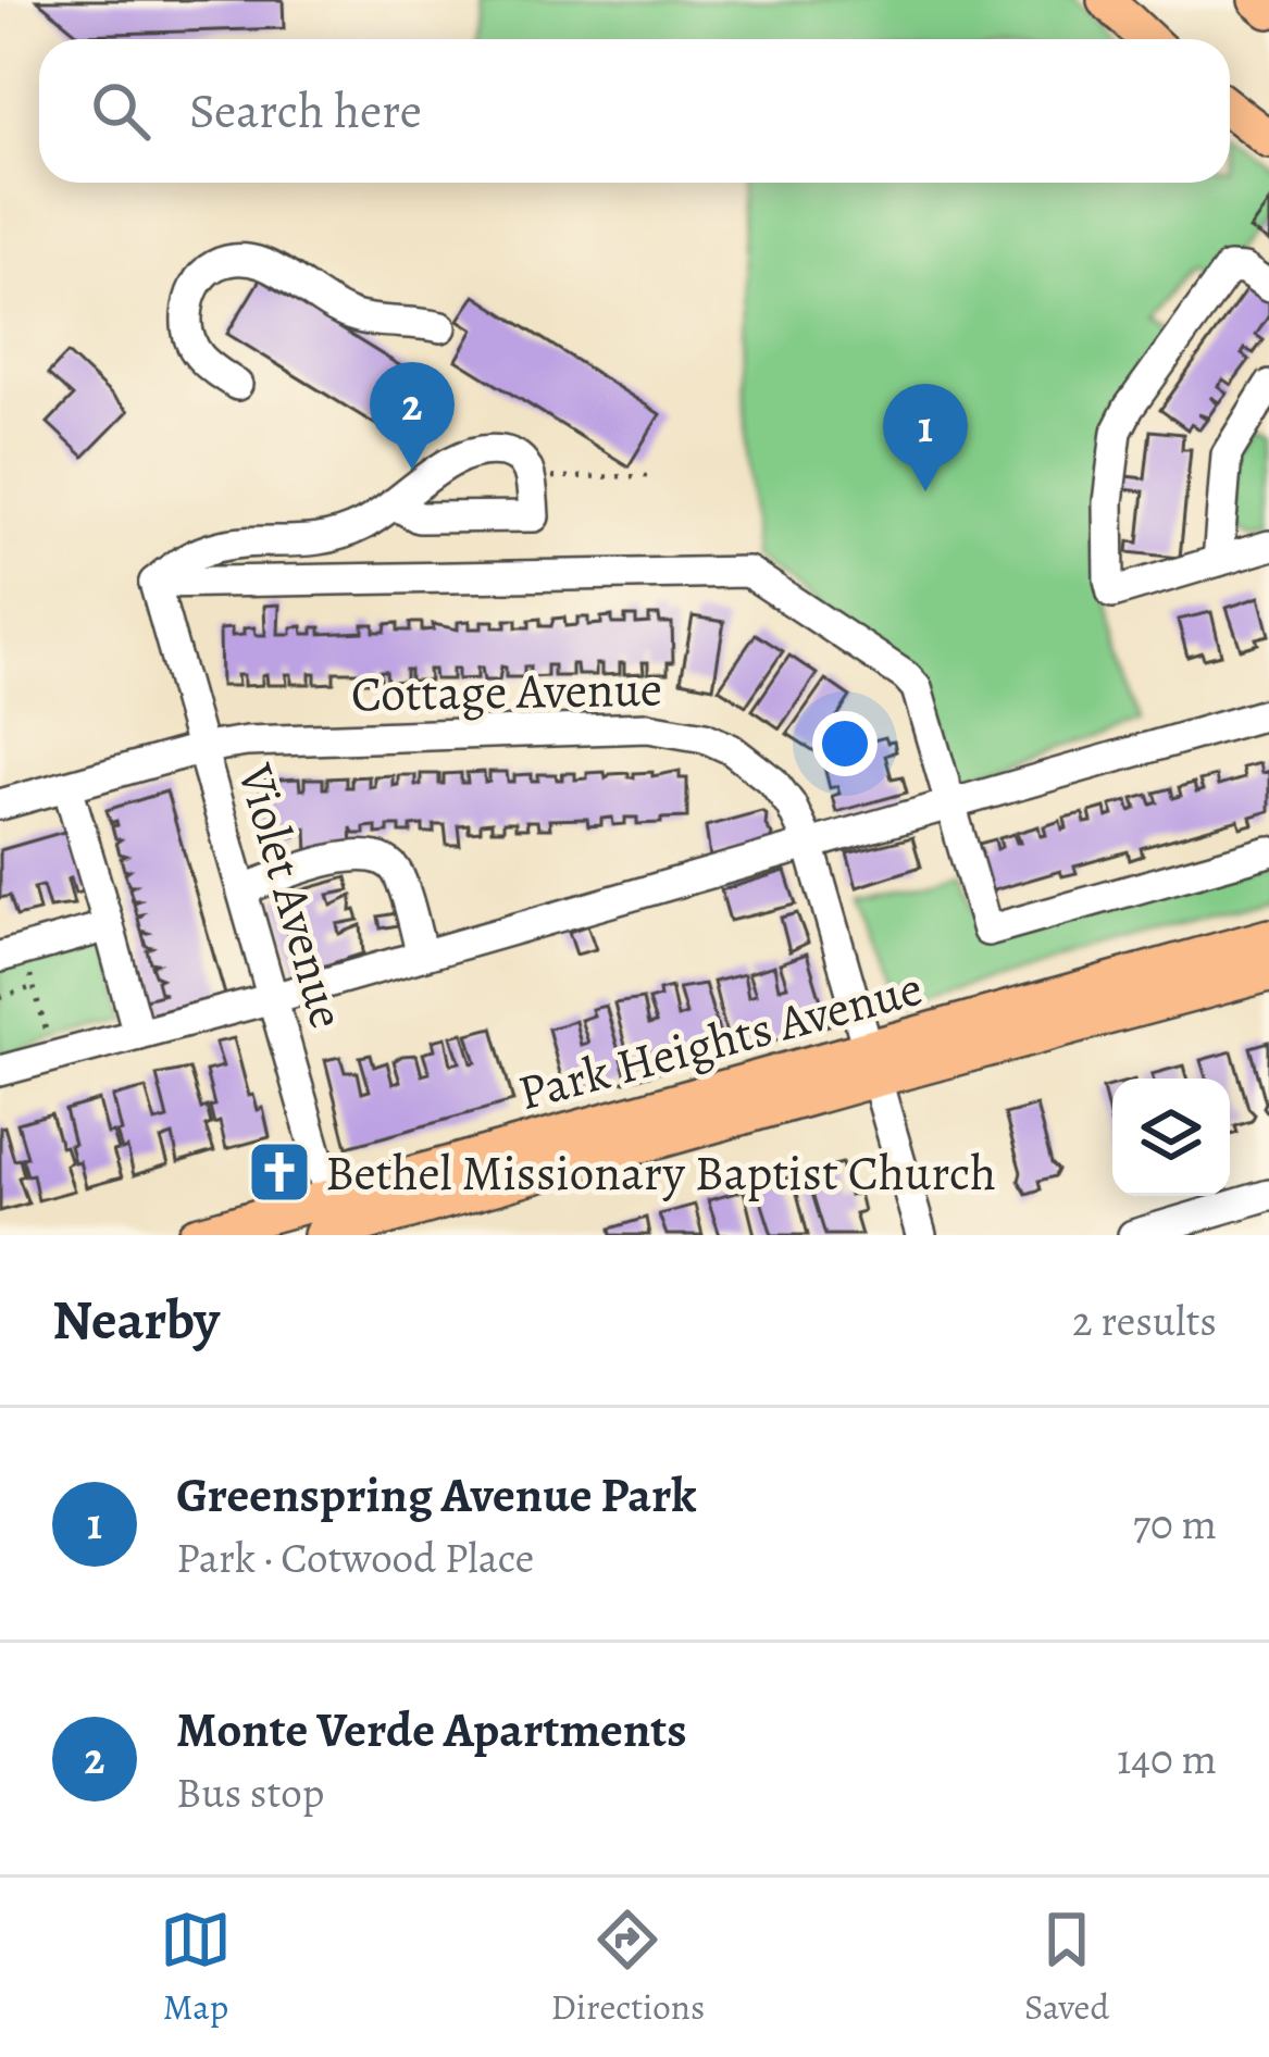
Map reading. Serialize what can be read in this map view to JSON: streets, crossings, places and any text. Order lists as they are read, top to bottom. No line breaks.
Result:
{"streets":{"main road":["Park Heights Avenue"],"street":["Cottage Avenue","Violet Avenue"]},"crossings":[["Cottage Avenue","Violet Avenue"],["Cottage Avenue","Park Heights Avenue"],["Violet Avenue","Park Heights Avenue"]],"places":{"church":["Bethel Missionary Baptist Church"]},"page":{"search":"Search here","pins":["2","1"],"heading":["Nearby","2 results"],"list":[{"mark":"1","name":"Greenspring Avenue Park","note":"Park · Cotwood Place","value":"70 m"},{"mark":"2","name":"Monte Verde Apartments","note":"Bus stop","value":"140 m"}],"nav":["Map","Directions","Saved"]}}
